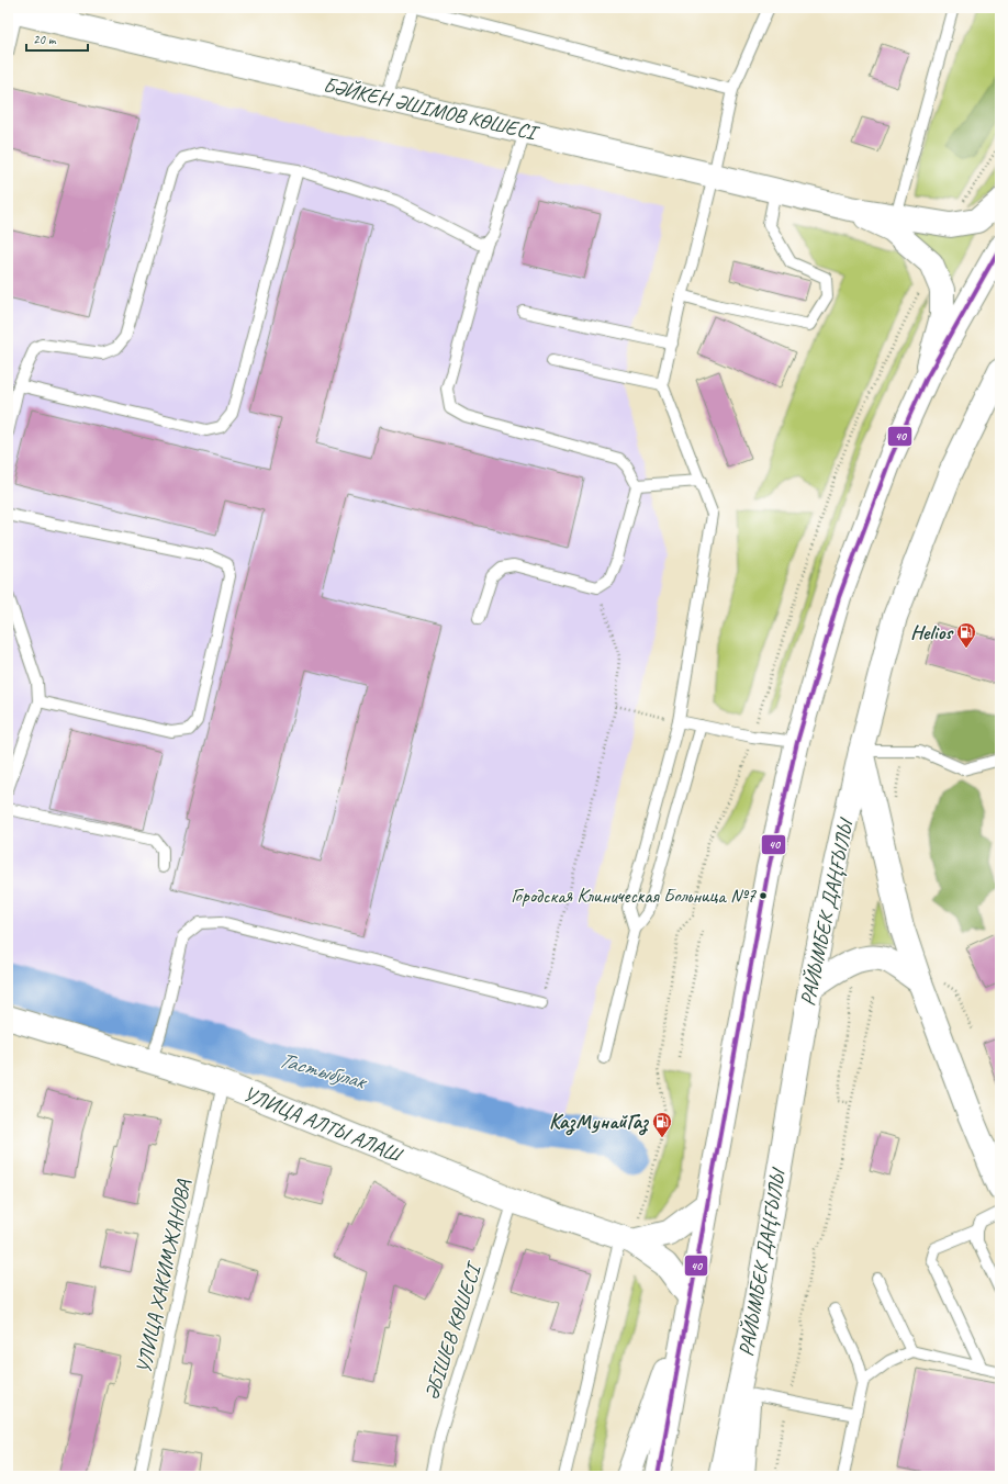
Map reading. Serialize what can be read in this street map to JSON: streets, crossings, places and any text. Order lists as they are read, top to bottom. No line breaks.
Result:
{"streets":{"main road":["БӘЙКЕН ӘШІМОВ КӨШЕСІ","РАЙЫМБЕК ДАҢҒЫЛЫ","УЛИЦА АЛТЫ АЛАШ"],"lane":["УЛИЦА ХАКИМЖАНОВА","ӘБІШЕВ КӨШЕСІ"]},"crossings":[["УЛИЦА АЛТЫ АЛАШ","УЛИЦА ХАКИМЖАНОВА"],["УЛИЦА АЛТЫ АЛАШ","ӘБІШЕВ КӨШЕСІ"]],"water":["Тастыбулак"],"places":{"fuel station":["Helios","КазМунайГаз"],"other":["Городская Клиническая Больница №7"]},"lines":["transit line 40"],"scale_bar":"20 m"}
